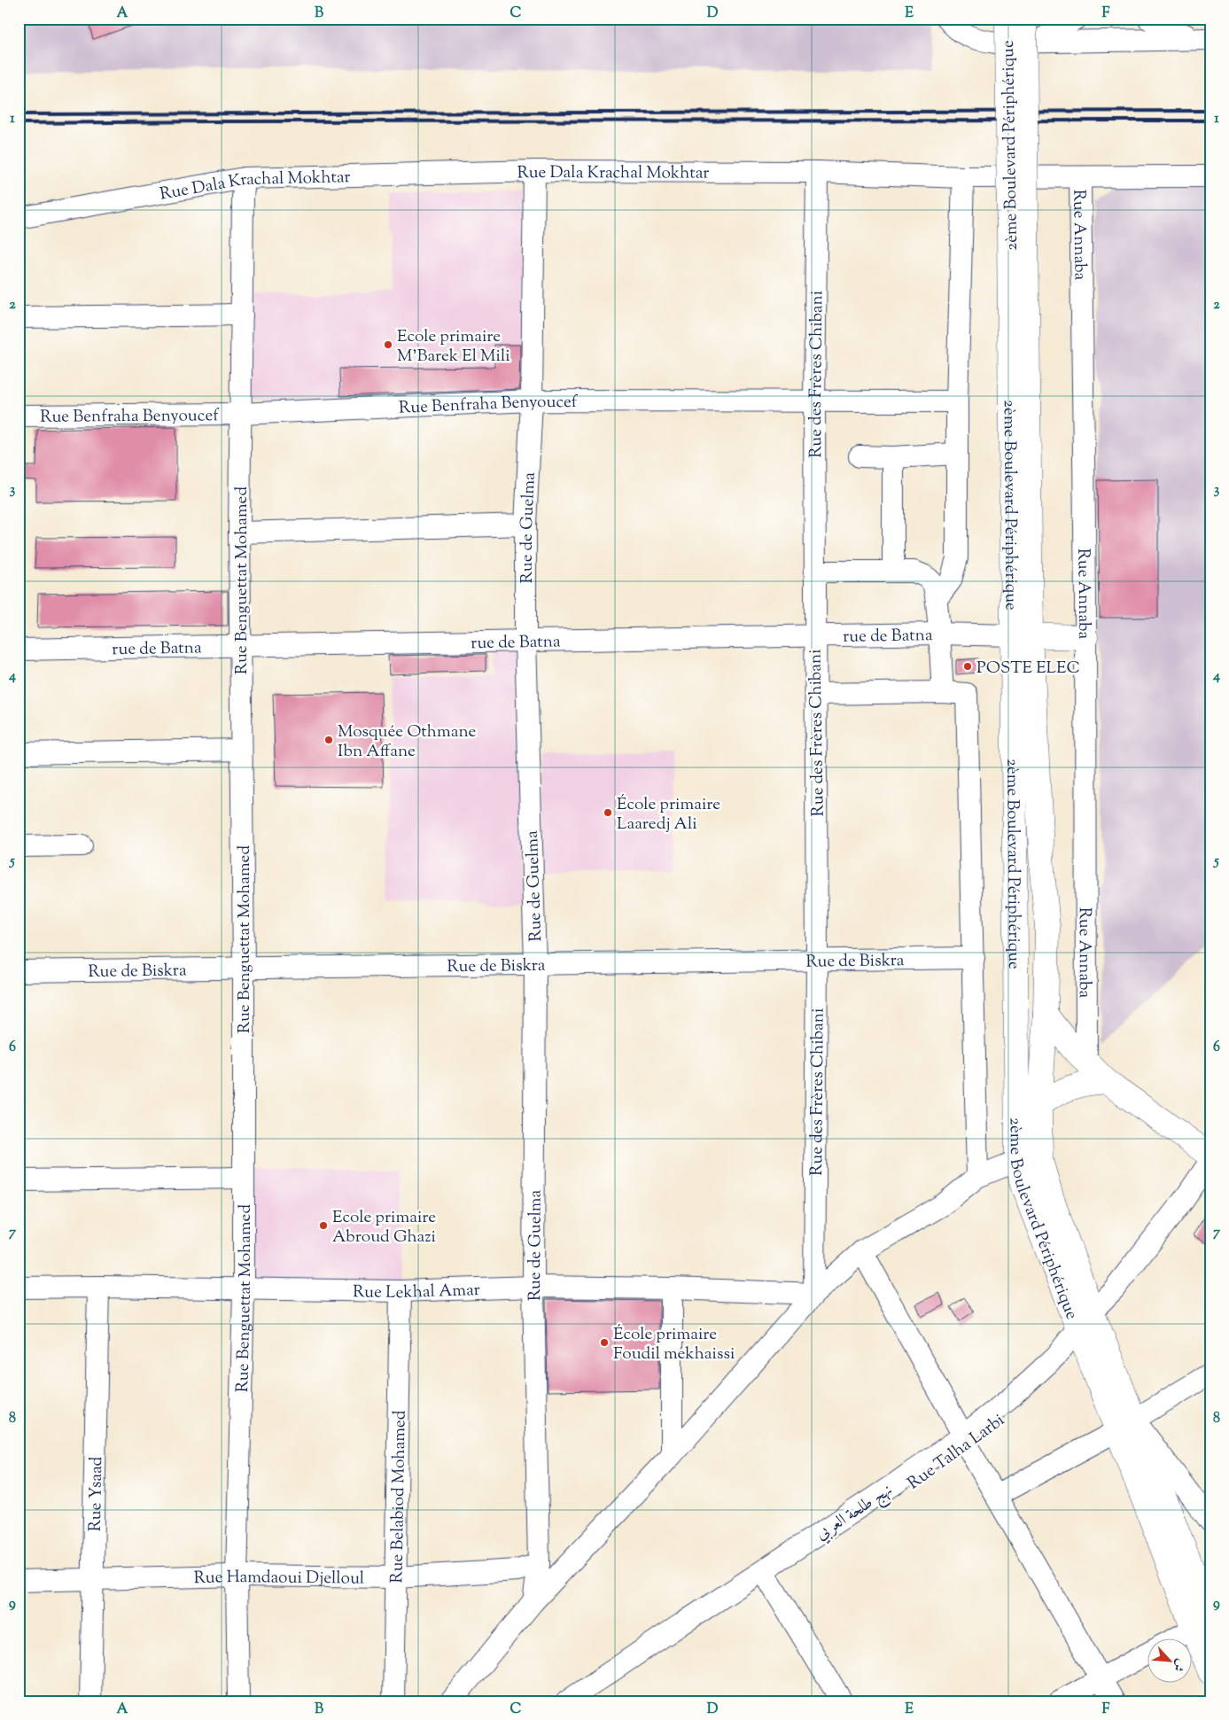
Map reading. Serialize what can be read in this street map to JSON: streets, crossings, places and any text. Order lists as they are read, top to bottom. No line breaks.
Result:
{"streets":{"main road":["2ème Boulevard Périphérique"],"street":["Rue Dala Krachal Mokhtar","Rue Annaba","Rue des Frères Chibani","Rue Benfraha Benyoucef","Rue de Guelma","Rue Benguettat Mohamed","rue de Batna","Rue de Biskra","Rue Lekhal Amar","Rue Talha Larbi","Rue Ysaad","Rue Belabiod Mohamed","نهج طلحة العربي","Rue Hamdaoui Djelloul"]},"crossings":[["2ème Boulevard Périphérique","rue de Batna"],["2ème Boulevard Périphérique","نهج طلحة العربي"],["Rue Dala Krachal Mokhtar","Rue Annaba"],["Rue Dala Krachal Mokhtar","Rue des Frères Chibani"],["Rue Dala Krachal Mokhtar","Rue de Guelma"],["Rue Dala Krachal Mokhtar","Rue Benguettat Mohamed"],["Rue des Frères Chibani","Rue Benfraha Benyoucef"],["Rue des Frères Chibani","rue de Batna"],["Rue des Frères Chibani","Rue de Biskra"],["Rue des Frères Chibani","Rue Lekhal Amar"],["Rue Benfraha Benyoucef","Rue de Guelma"],["Rue Benfraha Benyoucef","Rue Benguettat Mohamed"],["Rue de Guelma","rue de Batna"],["Rue de Guelma","Rue de Biskra"],["Rue de Guelma","Rue Lekhal Amar"],["Rue de Guelma","Rue Hamdaoui Djelloul"],["Rue Benguettat Mohamed","rue de Batna"],["Rue Benguettat Mohamed","Rue de Biskra"],["Rue Benguettat Mohamed","Rue Lekhal Amar"],["Rue Benguettat Mohamed","Rue Hamdaoui Djelloul"],["Rue Lekhal Amar","Rue Ysaad"],["Rue Lekhal Amar","Rue Belabiod Mohamed"],["Rue Talha Larbi","نهج طلحة العربي"],["Rue Ysaad","Rue Hamdaoui Djelloul"],["Rue Belabiod Mohamed","Rue Hamdaoui Djelloul"]],"places":["Ecole primaire M'Barek El Mili","POSTE ELEC","Mosquée Othmane Ibn Affane","École primaire Laaredj Ali","Ecole primaire Abroud Ghazi","École primaire Foudil mekhaissi"],"north":"bottom right","grid":{"columns":["A","B","C","D","E","F"],"rows":["1","2","3","4","5","6","7","8","9"]}}
